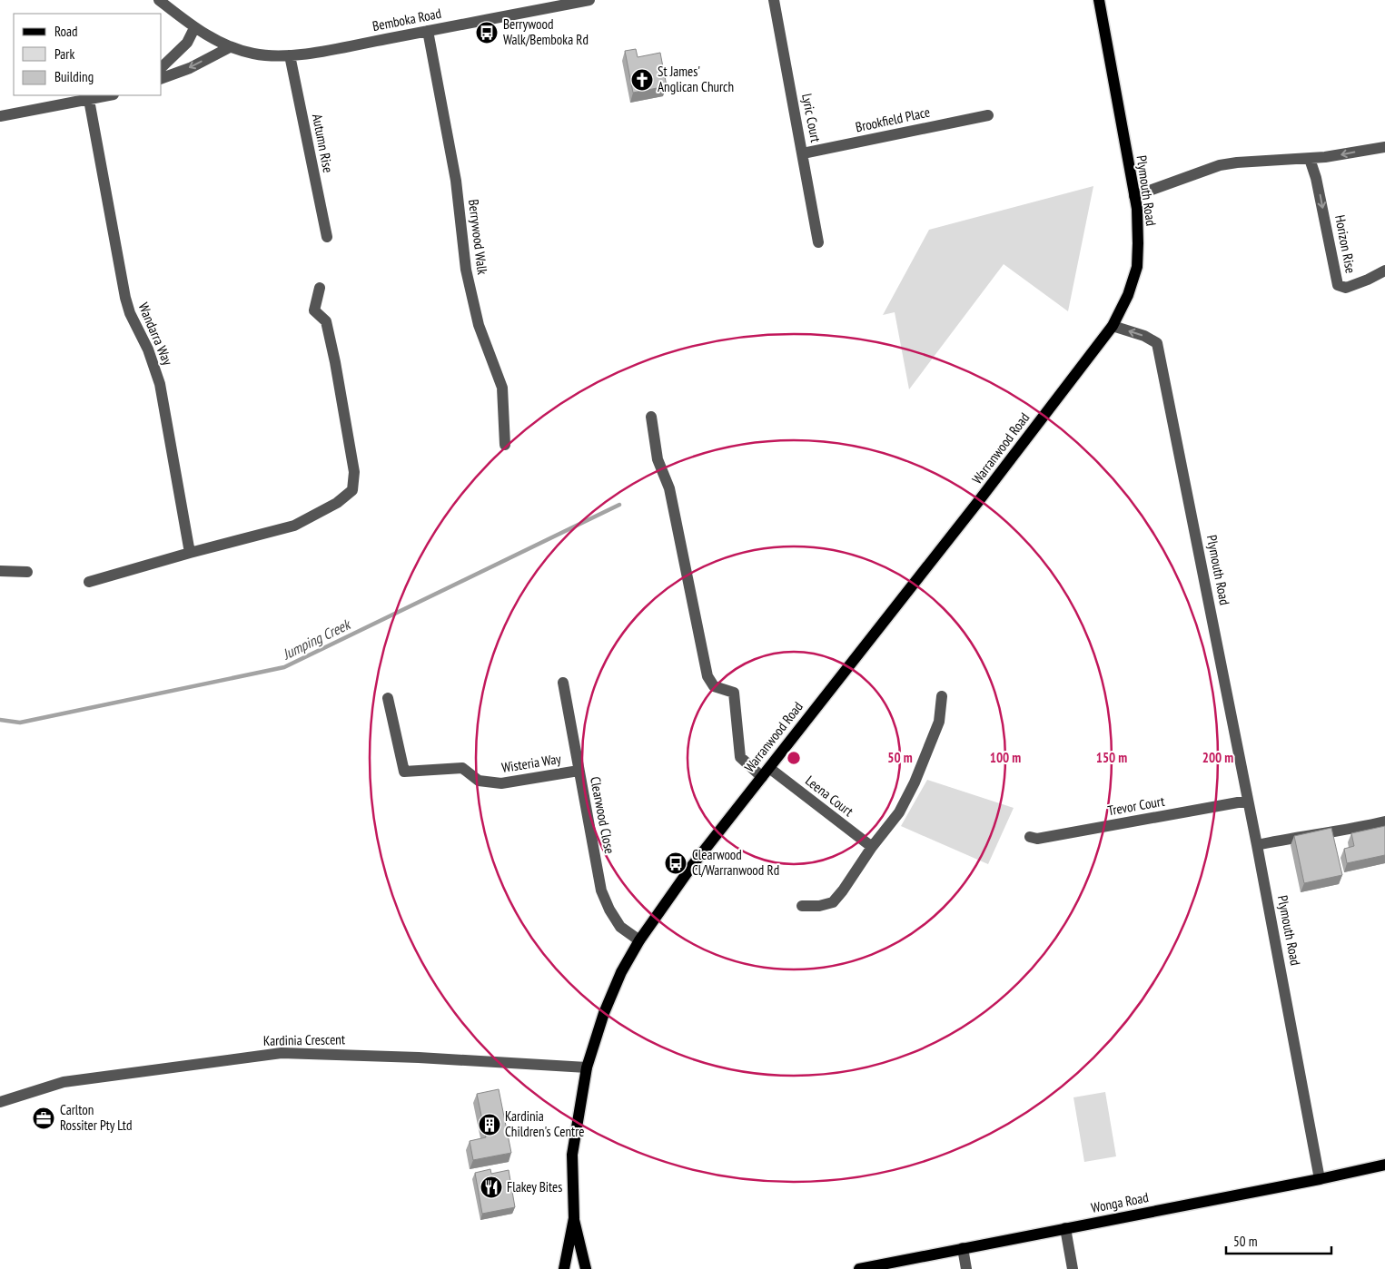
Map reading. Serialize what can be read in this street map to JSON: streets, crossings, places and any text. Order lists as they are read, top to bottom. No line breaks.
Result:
{"streets":{"main road":["Plymouth Road","Warranwood Road","Wonga Road"],"street":["Bemboka Road","Lyric Court","Brookfield Place","Autumn Rise","Berrywood Walk","Horizon Rise","Wandarra Way","Wisteria Way","Leena Court","Trevor Court","Clearwood Close","Kardinia Crescent"]},"crossings":[["Bemboka Road","Autumn Rise"],["Bemboka Road","Berrywood Walk"],["Lyric Court","Brookfield Place"],["Plymouth Road","Warranwood Road"],["Plymouth Road","Trevor Court"],["Plymouth Road","Wonga Road"],["Warranwood Road","Leena Court"],["Warranwood Road","Clearwood Close"],["Warranwood Road","Kardinia Crescent"],["Wisteria Way","Clearwood Close"]],"one_way":["Plymouth Road"],"water":["Jumping Creek"],"places":{"bus stop":["Berrywood Walk/Bemboka Rd","Clearwood Cl/Warranwood Rd"],"church":["St James' Anglican Church"],"office":["Carlton Rossiter Pty Ltd"],"building":["Kardinia Children's Centre"],"restaurant":["Flakey Bites"]},"legend":["Road","Park","Building"],"scale_bar":"50 m","rings":["50 m","100 m","150 m","200 m"]}
